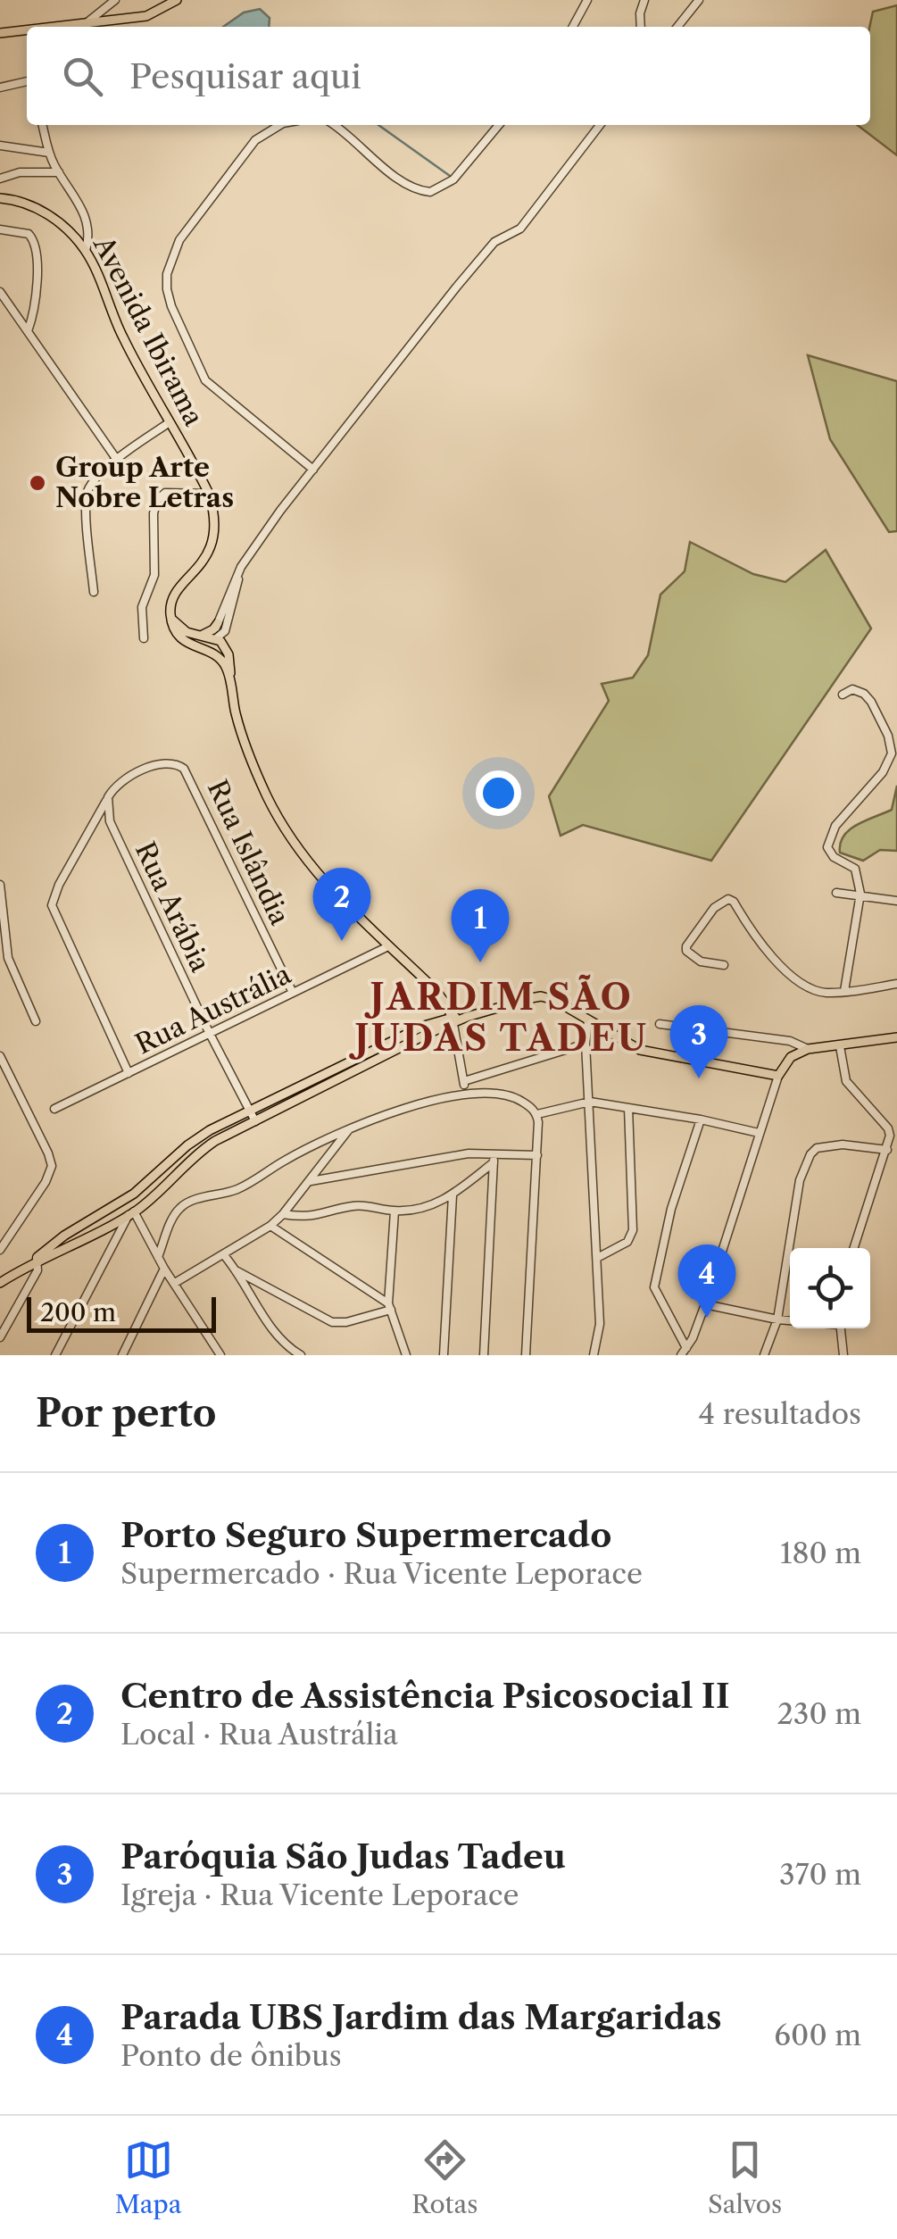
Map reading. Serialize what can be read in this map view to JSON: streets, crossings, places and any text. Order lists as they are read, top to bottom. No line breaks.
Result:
{"streets":{"main road":["Avenida Ibirama"],"street":["Rua Islândia","Rua Arábia","Rua Austrália"]},"crossings":[["Rua Islândia","Rua Arábia"],["Rua Islândia","Rua Austrália"],["Rua Arábia","Rua Austrália"]],"districts":["JARDIM SÃO JUDAS TADEU"],"places":["Group Arte Nobre Letras"],"scale_bar":"200 m","page":{"search":"Pesquisar aqui","pins":["2","1","3","4"],"scale":"200 m","heading":["Por perto","4 resultados"],"list":[{"mark":"1","name":"Porto Seguro Supermercado","note":"Supermercado · Rua Vicente Leporace","value":"180 m"},{"mark":"2","name":"Centro de Assistência Psicosocial II","note":"Local · Rua Austrália","value":"230 m"},{"mark":"3","name":"Paróquia São Judas Tadeu","note":"Igreja · Rua Vicente Leporace","value":"370 m"},{"mark":"4","name":"Parada UBS Jardim das Margaridas","note":"Ponto de ônibus","value":"600 m"}],"nav":["Mapa","Rotas","Salvos"]}}
